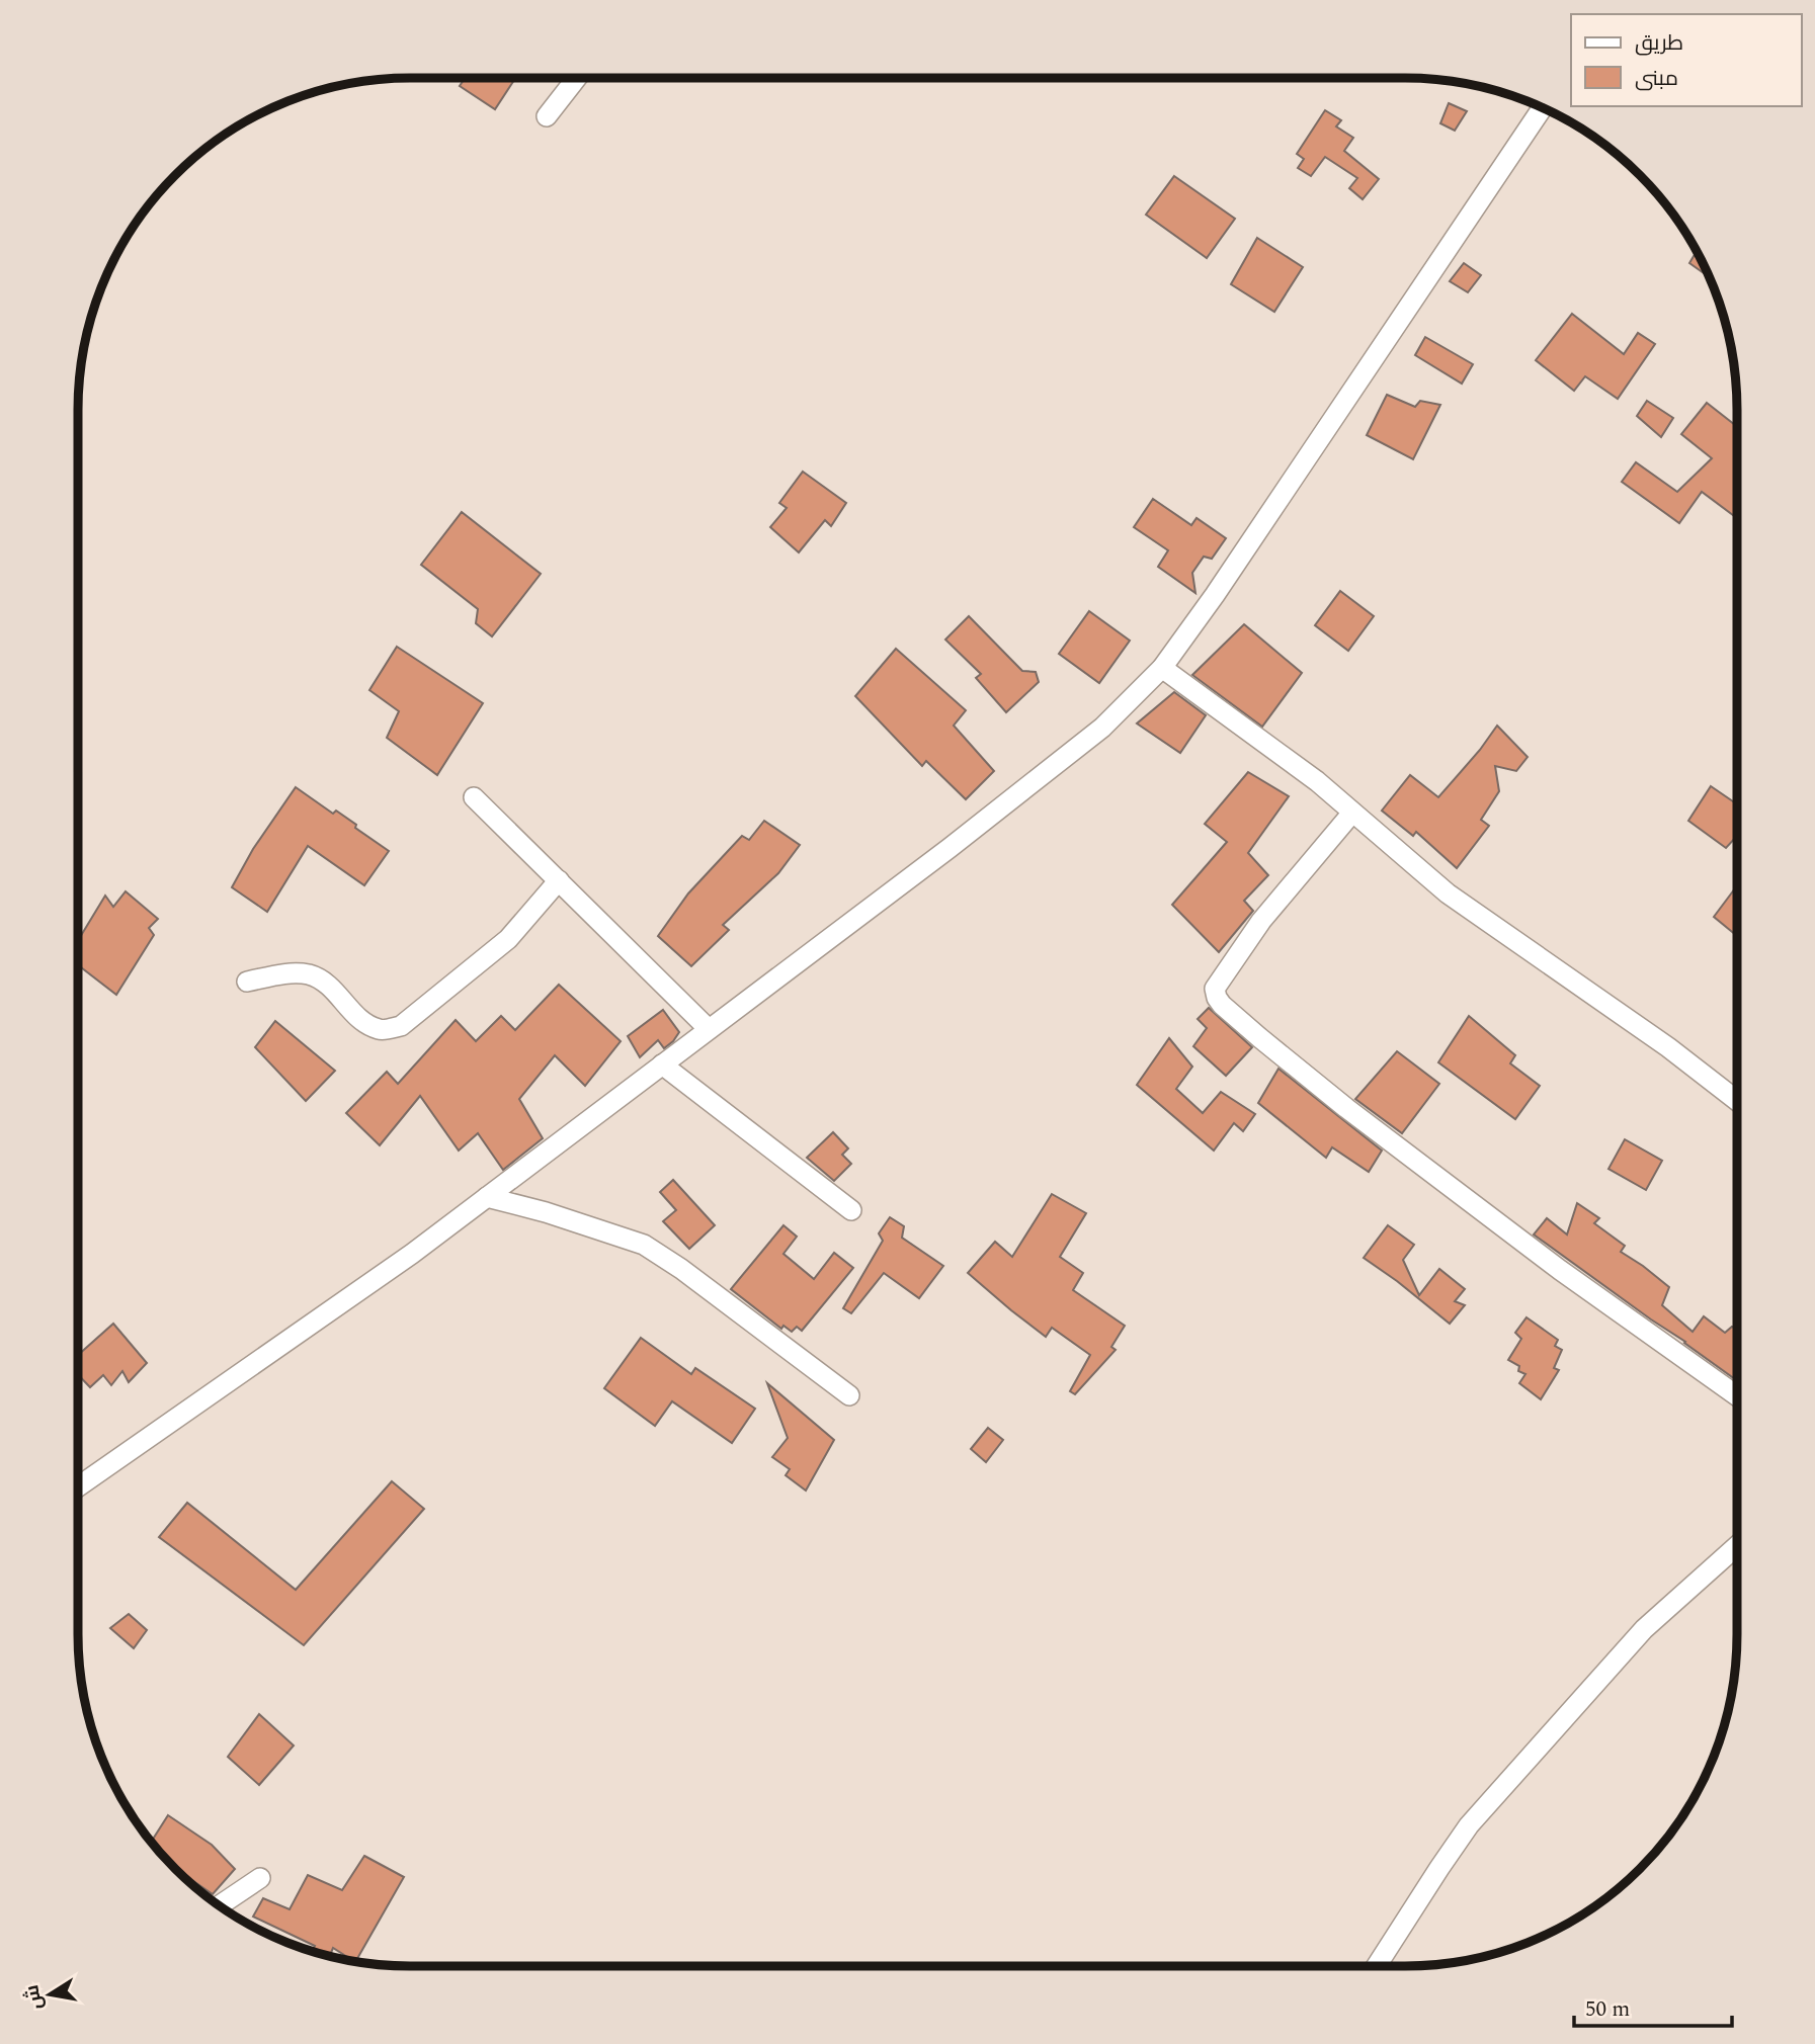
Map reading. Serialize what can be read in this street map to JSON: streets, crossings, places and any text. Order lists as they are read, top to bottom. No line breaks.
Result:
{"legend":["طريق","مبنى"],"scale_bar":"50 m","north":"left"}
